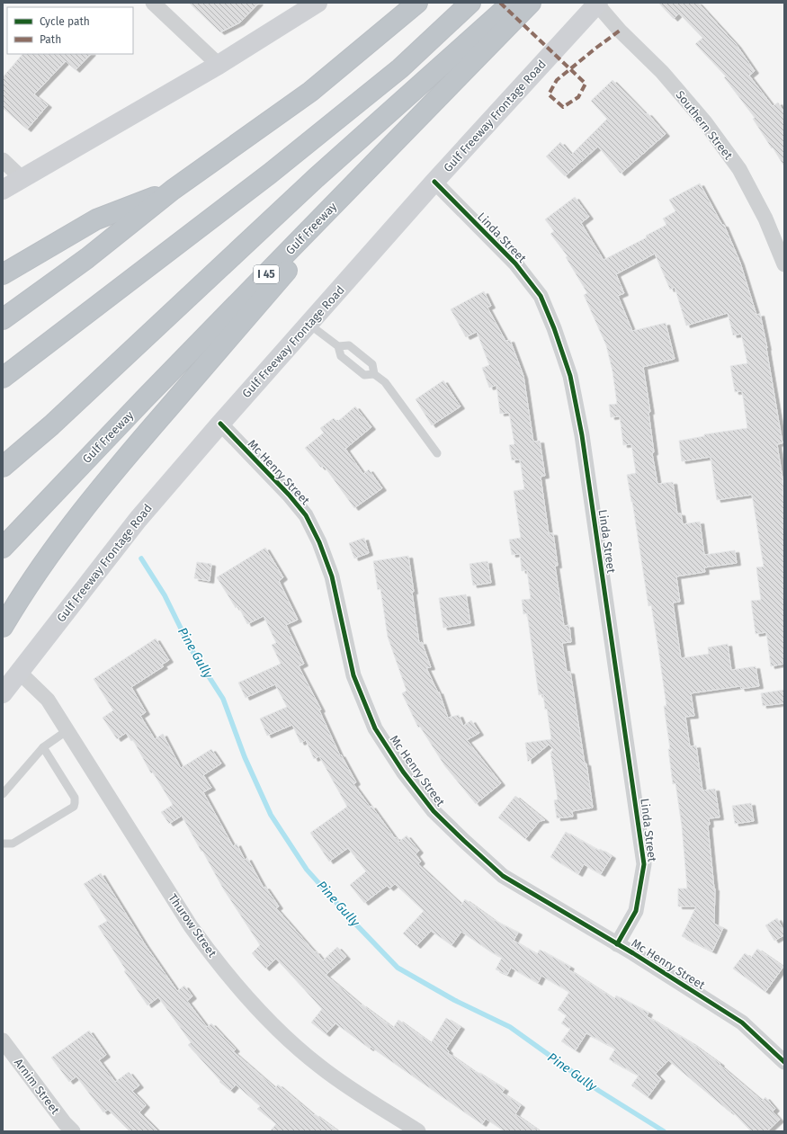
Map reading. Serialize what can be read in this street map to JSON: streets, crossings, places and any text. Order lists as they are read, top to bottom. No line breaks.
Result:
{"streets":{"highway":["Gulf Freeway","I 45"],"main road":["Gulf Freeway Frontage Road"],"street":["Southern Street","Linda Street","Mc Henry Street","Thurow Street","Arnim Street"]},"crossings":[["Gulf Freeway Frontage Road","Southern Street"],["Gulf Freeway Frontage Road","Linda Street"],["Gulf Freeway Frontage Road","Mc Henry Street"],["Gulf Freeway Frontage Road","Thurow Street"],["Linda Street","Mc Henry Street"]],"water":["Pine Gully"],"legend":["Cycle path","Path"]}
